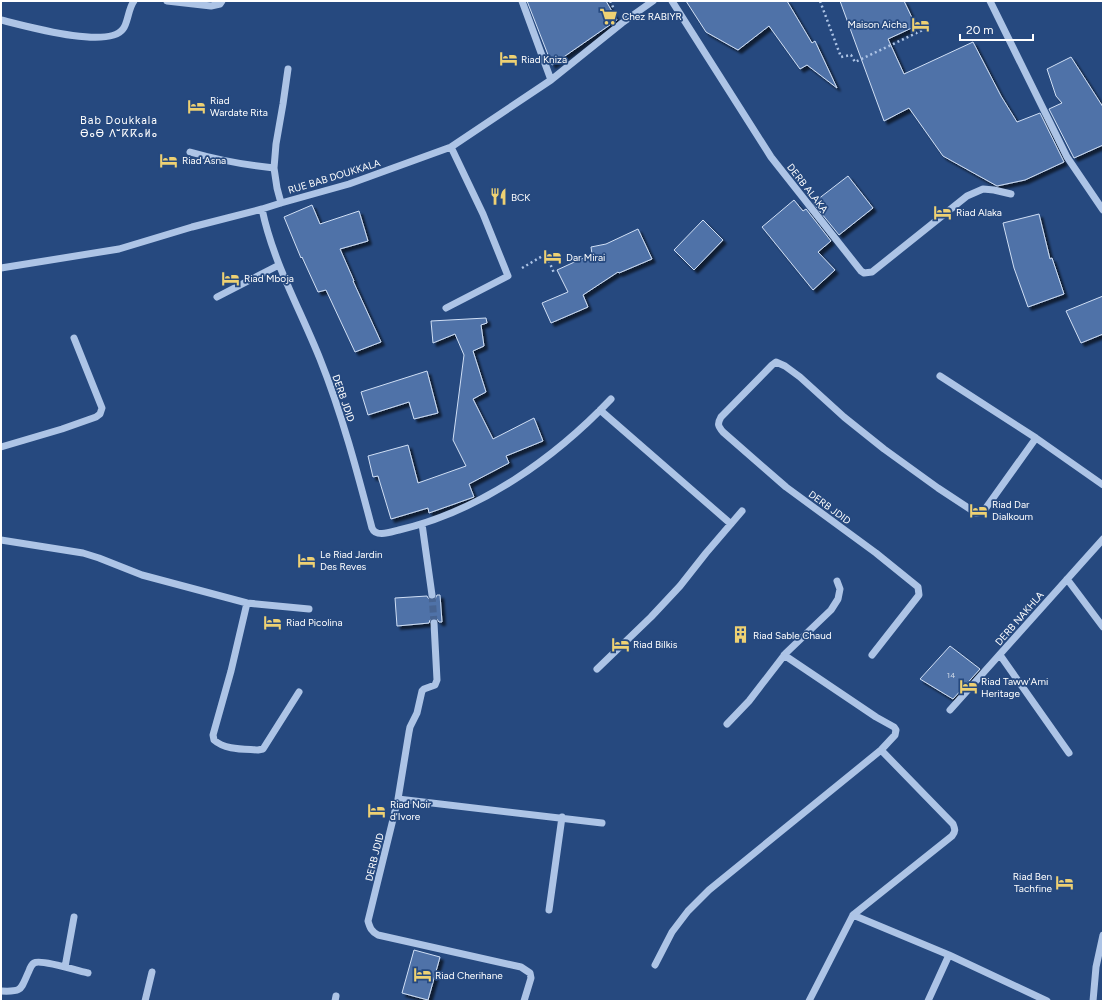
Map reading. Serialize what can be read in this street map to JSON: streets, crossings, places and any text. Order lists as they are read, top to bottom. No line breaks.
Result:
{"streets":{"street":["RUE BAB DOUKKALA","DERB ALAKA","DERB JDID","DERB NAKHLA"]},"crossings":[["RUE BAB DOUKKALA","DERB JDID"]],"districts":["Bab Doukkala ⴱⴰⴱ ⴷⵯⴽⴽⴰⵍⴰ"],"places":{"supermarket":["Chez RABIYR"],"hotel":["Maison Aicha","Riad Kniza","Riad Wardate Rita","Riad Asna","Riad Alaka","Dar Mirai","Riad Mboja","Riad Dar Dialkoum","Le Riad Jardin Des Reves","Riad Picolina","Riad Bilkis","Riad Taww'Ami Heritage","Riad Noir d'Ivore","Riad Ben Tachfine","Riad Cherihane"],"restaurant":["BCK"],"building":["Riad Sable Chaud"]},"house_numbers":["14"],"scale_bar":"20 m"}
